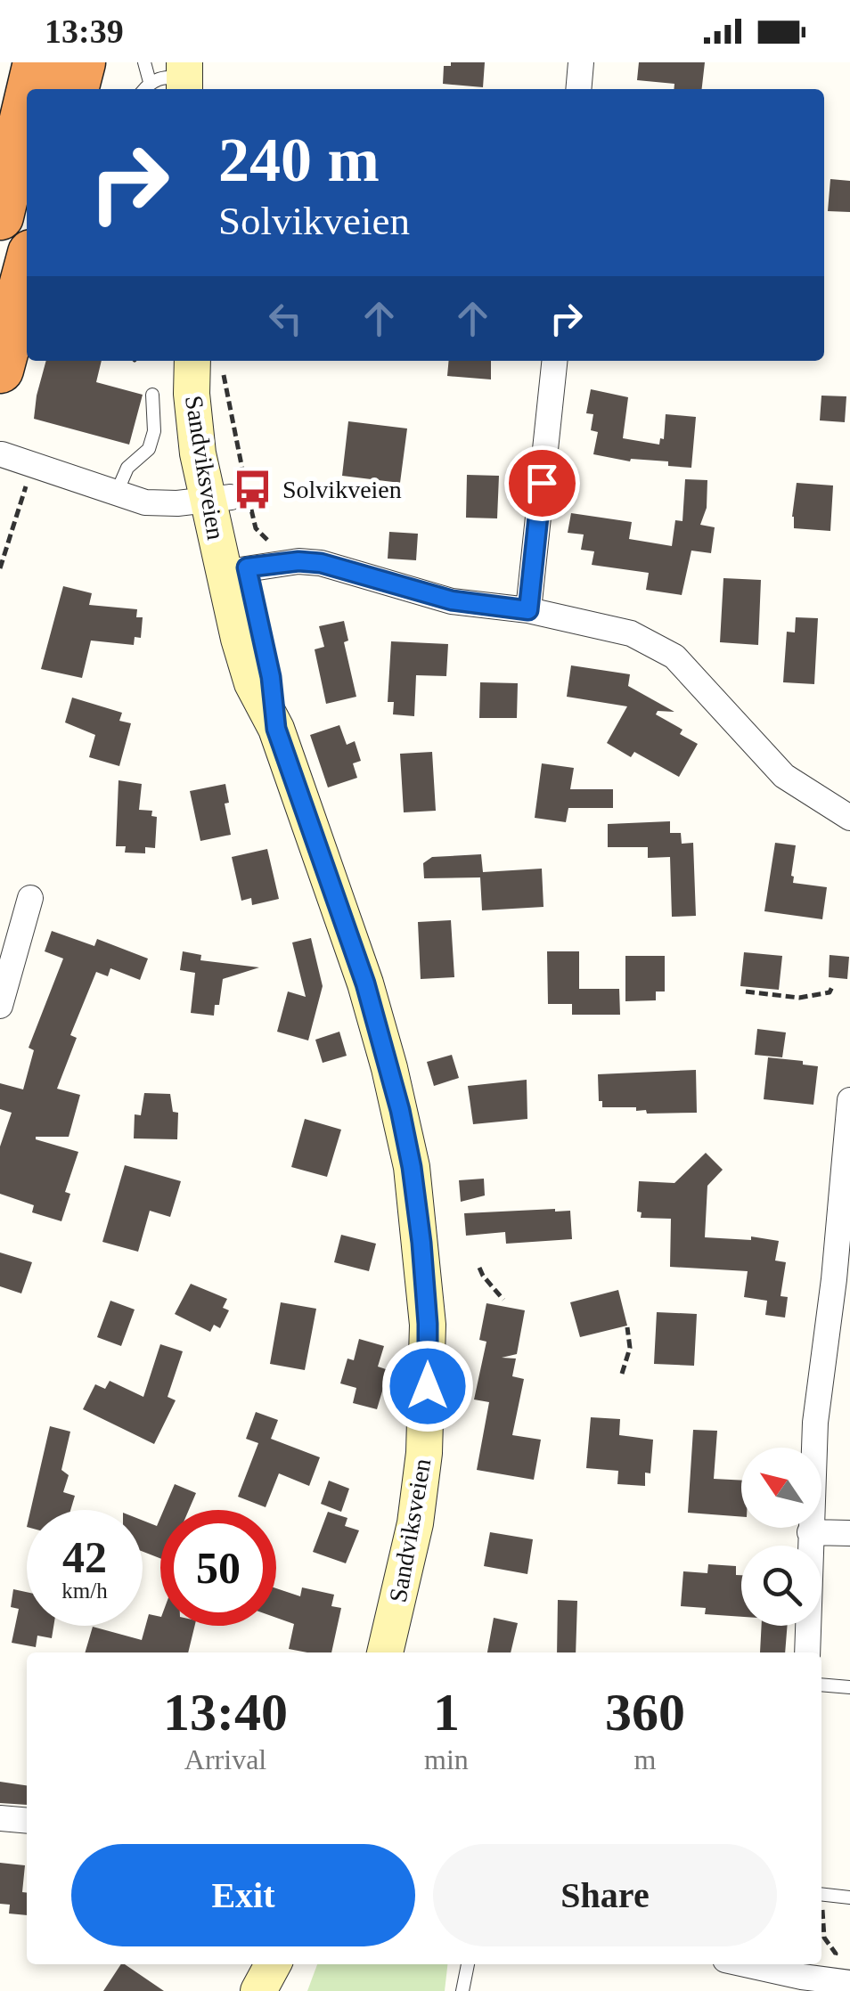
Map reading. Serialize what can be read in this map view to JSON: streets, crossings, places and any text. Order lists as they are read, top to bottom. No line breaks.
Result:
{"streets":{"main road":["Sandviksveien"]},"places":{"bus stop":["Solvikveien"]},"north":"top left","page":{"status":"13:39","turn":["240 m","Solvikveien"],"speed":"42 km/h","limit":"50","eta":["13:40","Arrival","1","min","360","m"],"buttons":["Exit","Share"]}}
